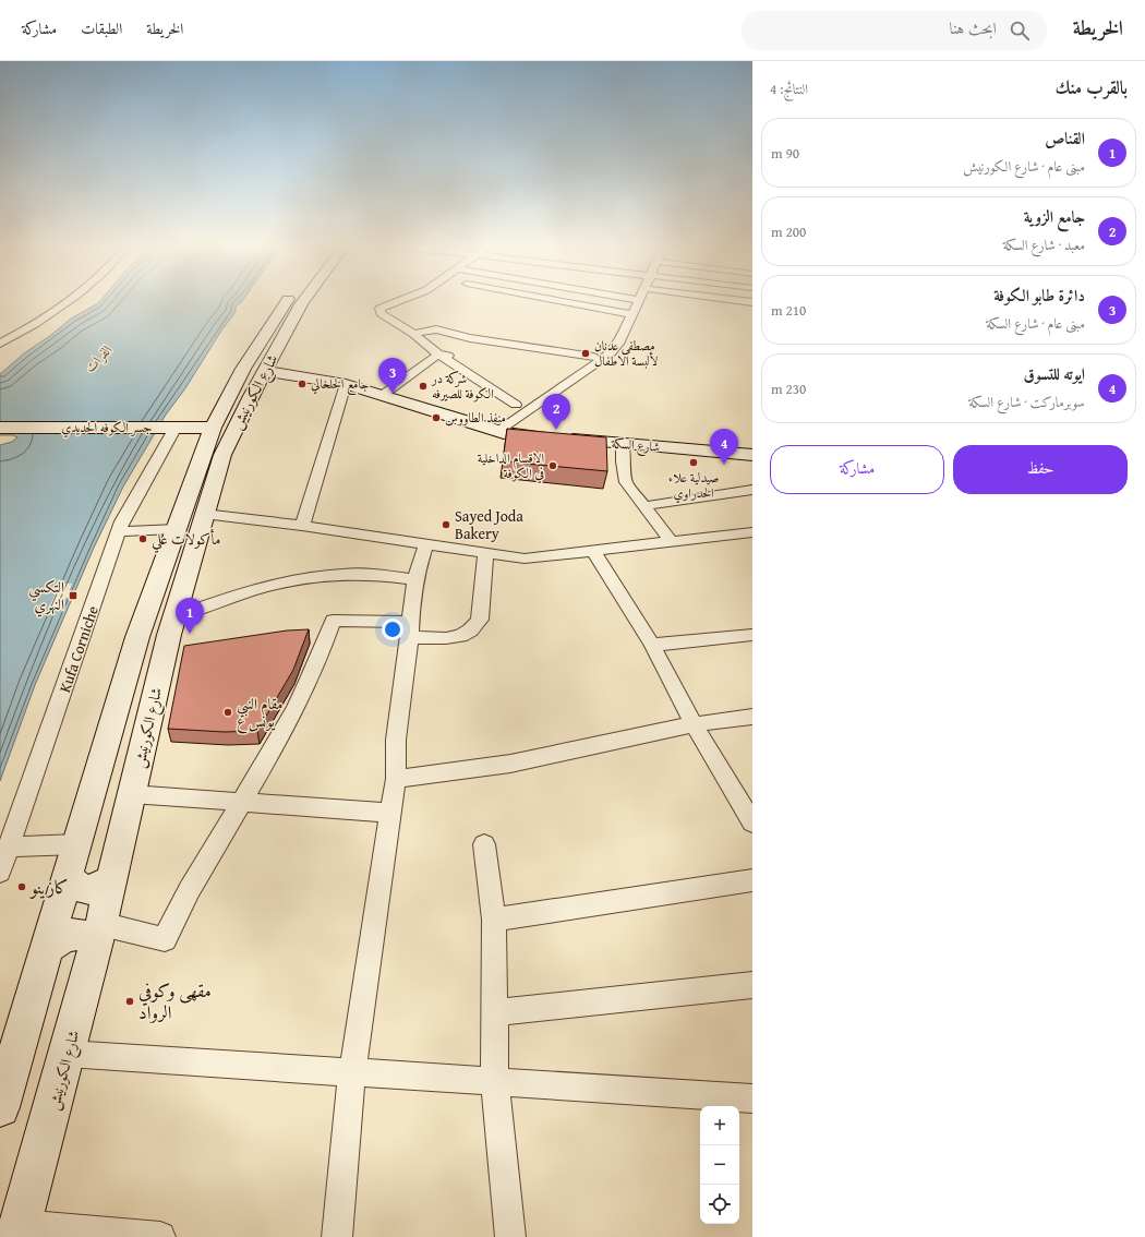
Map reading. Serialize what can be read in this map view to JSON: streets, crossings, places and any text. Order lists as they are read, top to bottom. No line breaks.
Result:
{"streets":{"street":["شارع الكورنيش","جسر الکوفه الحديدي","شارع السكة","Kufa Corniche"]},"crossings":[["شارع الكورنيش","جسر الکوفه الحديدي"],["شارع الكورنيش","شارع السكة"],["جسر الکوفه الحديدي","Kufa Corniche"]],"water":["الفرات"],"places":{"other":["مصطفى عدنان لألبسة الاطفال","جامع الخلخالي","شركة در الكوفة للصيرفه","منفذ الطاووس","صيدلية علاء الحدراوي","الاقسام الداخلية في الكوفة","Sayed Joda Bakery","مأكولات علي","مقام النبي يونس ع","كازينو","مقهى وكوفي الرواد"],"transit":["التكسي النهري"]},"page":{"header":"الخريطة","search":"ابحث هنا","nav":["الخريطة","الطبقات","مشاركة"],"heading":["بالقرب منك","النتائج: 4"],"list":[{"mark":"1","name":"القناص","note":"مبنى عام · شارع الكورنيش","value":"90 m"},{"mark":"2","name":"جامع الزوية","note":"معبد · شارع السكة","value":"200 m"},{"mark":"3","name":"دائرة طابو الكوفة","note":"مبنى عام · شارع السكة","value":"210 m"},{"mark":"4","name":"ايوته للتسوق","note":"سوبرماركت · شارع السكة","value":"230 m"}],"pins":["3","2","4","1"],"buttons":["حفظ","مشاركة"],"map_buttons":["+","−"]}}
